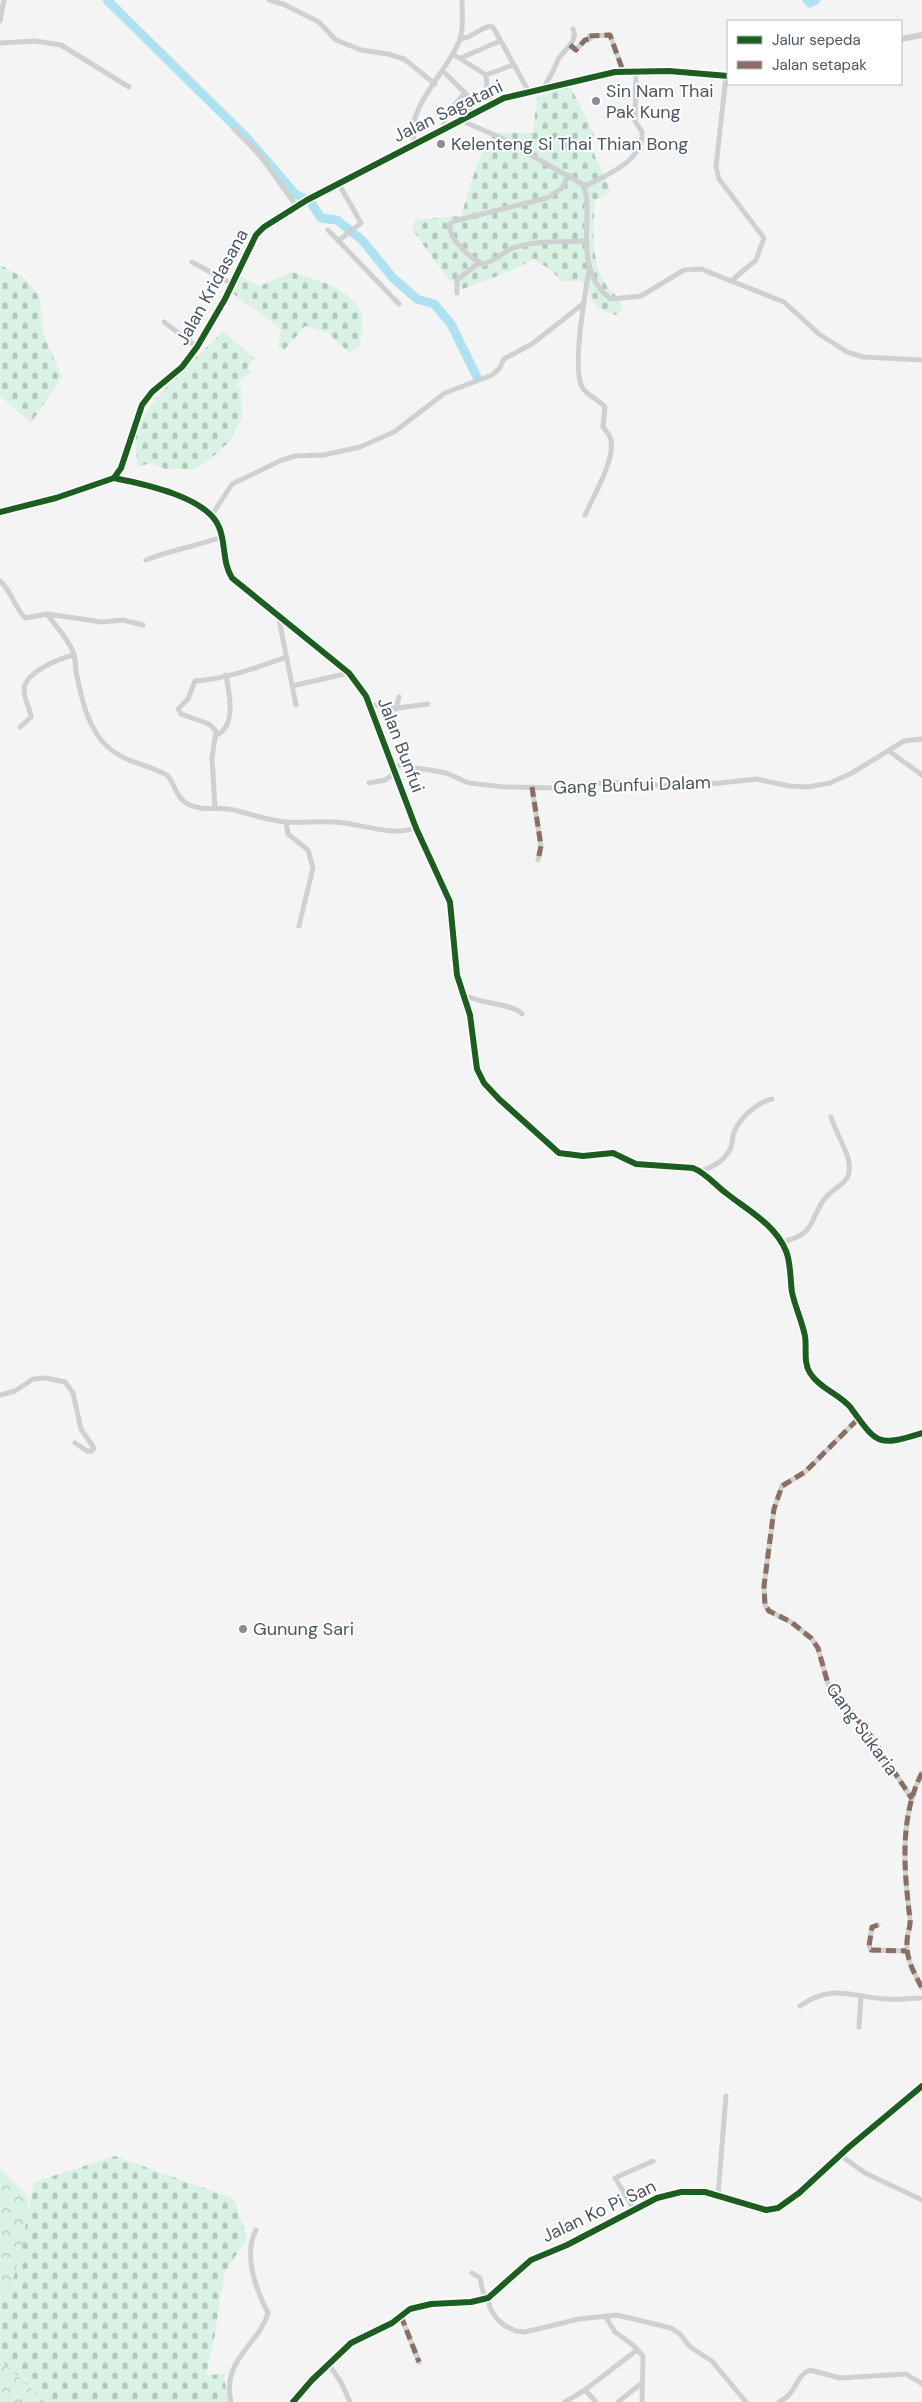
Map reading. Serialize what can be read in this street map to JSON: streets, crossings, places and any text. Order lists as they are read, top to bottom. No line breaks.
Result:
{"streets":{"street":["Jalan Sagatani","Jalan Kridasana","Jalan Bunfui","Gang Bunfui Dalam","Gang Sukaria","Jalan Ko Pi San"]},"crossings":[["Jalan Sagatani","Jalan Kridasana"],["Jalan Bunfui","Gang Bunfui Dalam"]],"places":["Sin Nam Thai Pak Kung","Kelenteng Si Thai Thian Bong","Gunung Sari"],"legend":["Jalur sepeda","Jalan setapak"]}
